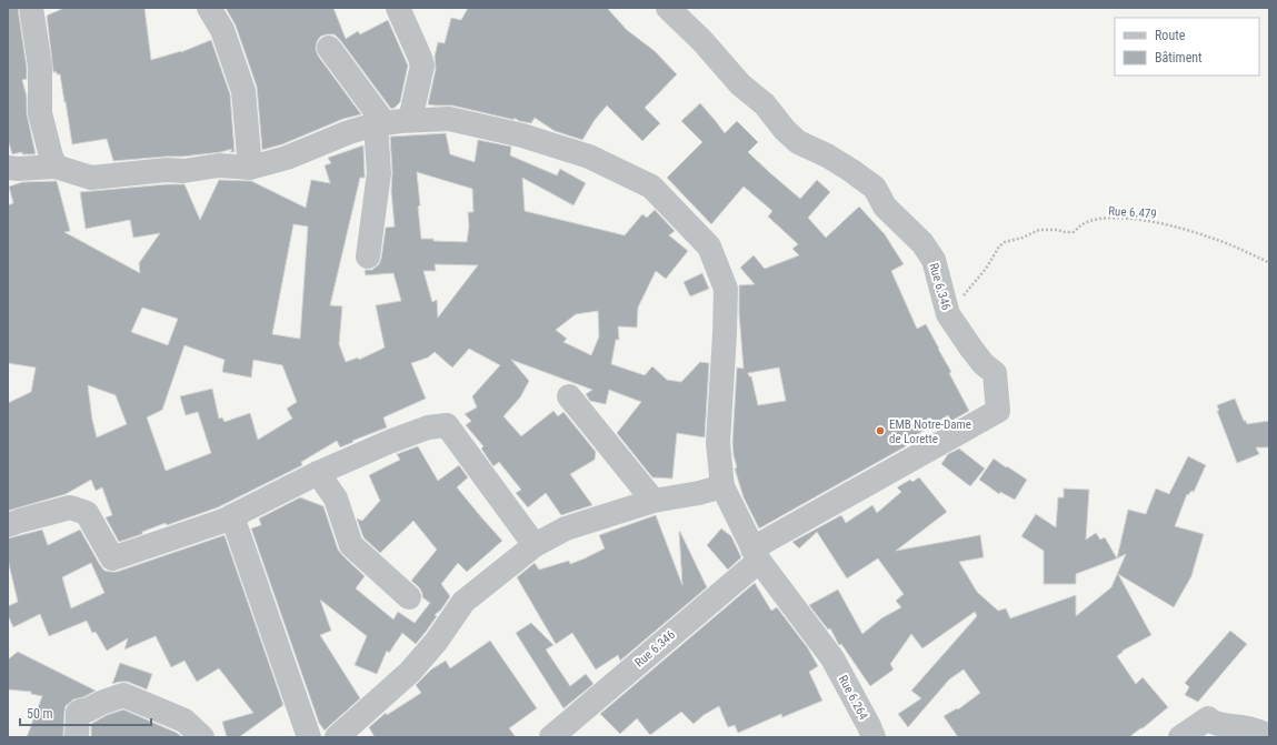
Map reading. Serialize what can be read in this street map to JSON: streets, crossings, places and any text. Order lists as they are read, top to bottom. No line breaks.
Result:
{"streets":{"street":["Rue 6.346","Rue 6.264"],"path":["Rue 6.479"]},"crossings":[["Rue 6.479","Rue 6.346"],["Rue 6.346","Rue 6.264"]],"places":["EMB Notre-Dame de Lorette"],"legend":["Route","Bâtiment"],"scale_bar":"50 m"}
